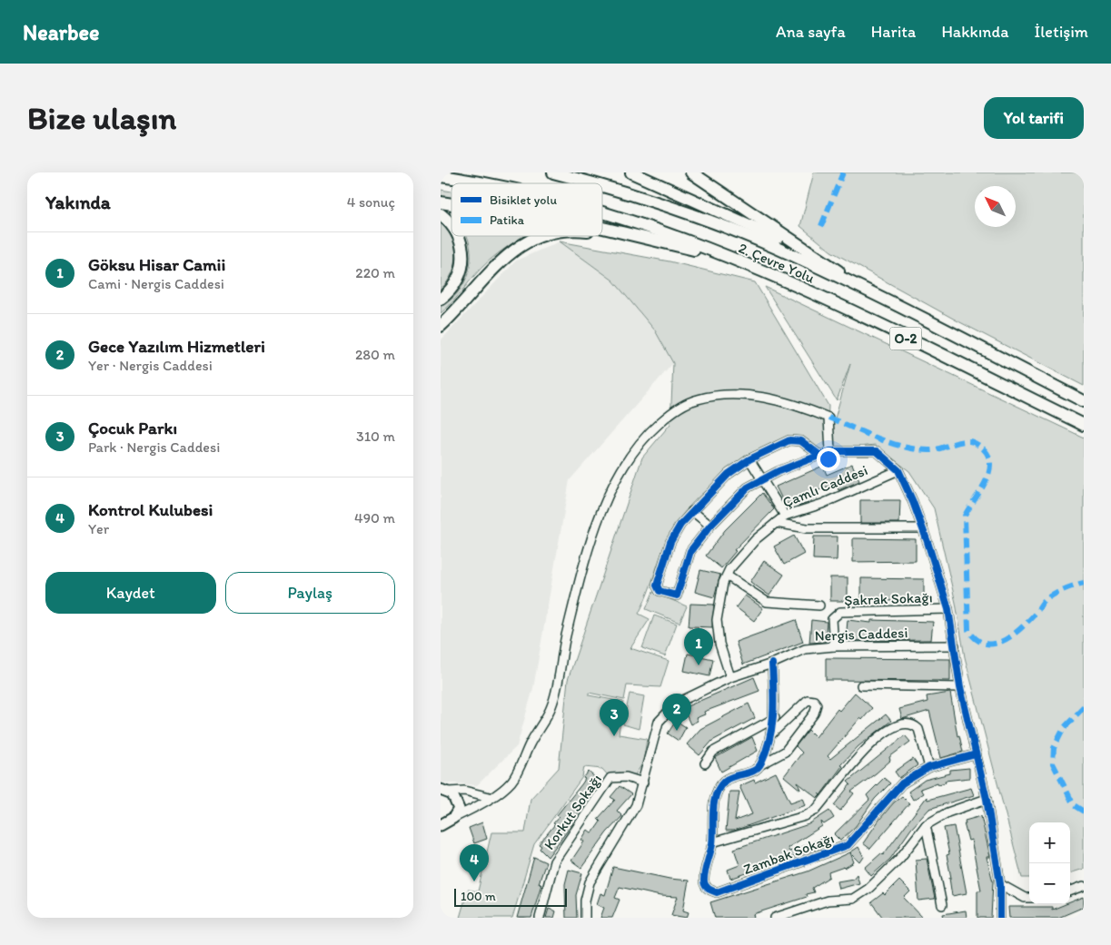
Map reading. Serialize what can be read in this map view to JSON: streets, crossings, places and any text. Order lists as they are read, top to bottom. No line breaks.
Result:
{"streets":{"highway":["2. Çevre Yolu","O-2"],"street":["Çamlı Caddesi","Şakrak Sokağı","Nergis Caddesi","Korkut Sokağı","Zambak Sokağı"]},"crossings":[["Çamlı Caddesi","Nergis Caddesi"],["Şakrak Sokağı","Nergis Caddesi"],["Nergis Caddesi","Korkut Sokağı"]],"legend":["Bisiklet yolu","Patika"],"scale_bar":"100 m","north":"top left","page":{"header":"Nearbee","nav":["Ana sayfa","Harita","Hakkında","İletişim"],"buttons":["Yol tarifi",["Kaydet","Paylaş"]],"title":"Bize ulaşın","heading":["Yakında","4 sonuç"],"list":[{"mark":"1","name":"Göksu Hisar Camii","note":"Cami · Nergis Caddesi","value":"220 m"},{"mark":"2","name":"Gece Yazılım Hizmetleri","note":"Yer · Nergis Caddesi","value":"280 m"},{"mark":"3","name":"Çocuk Parkı","note":"Park · Nergis Caddesi","value":"310 m"},{"mark":"4","name":"Kontrol Kulubesi","note":"Yer","value":"490 m"}],"pins":["1","2","3","4"],"map_buttons":["+","−"],"scale":"100 m"}}
